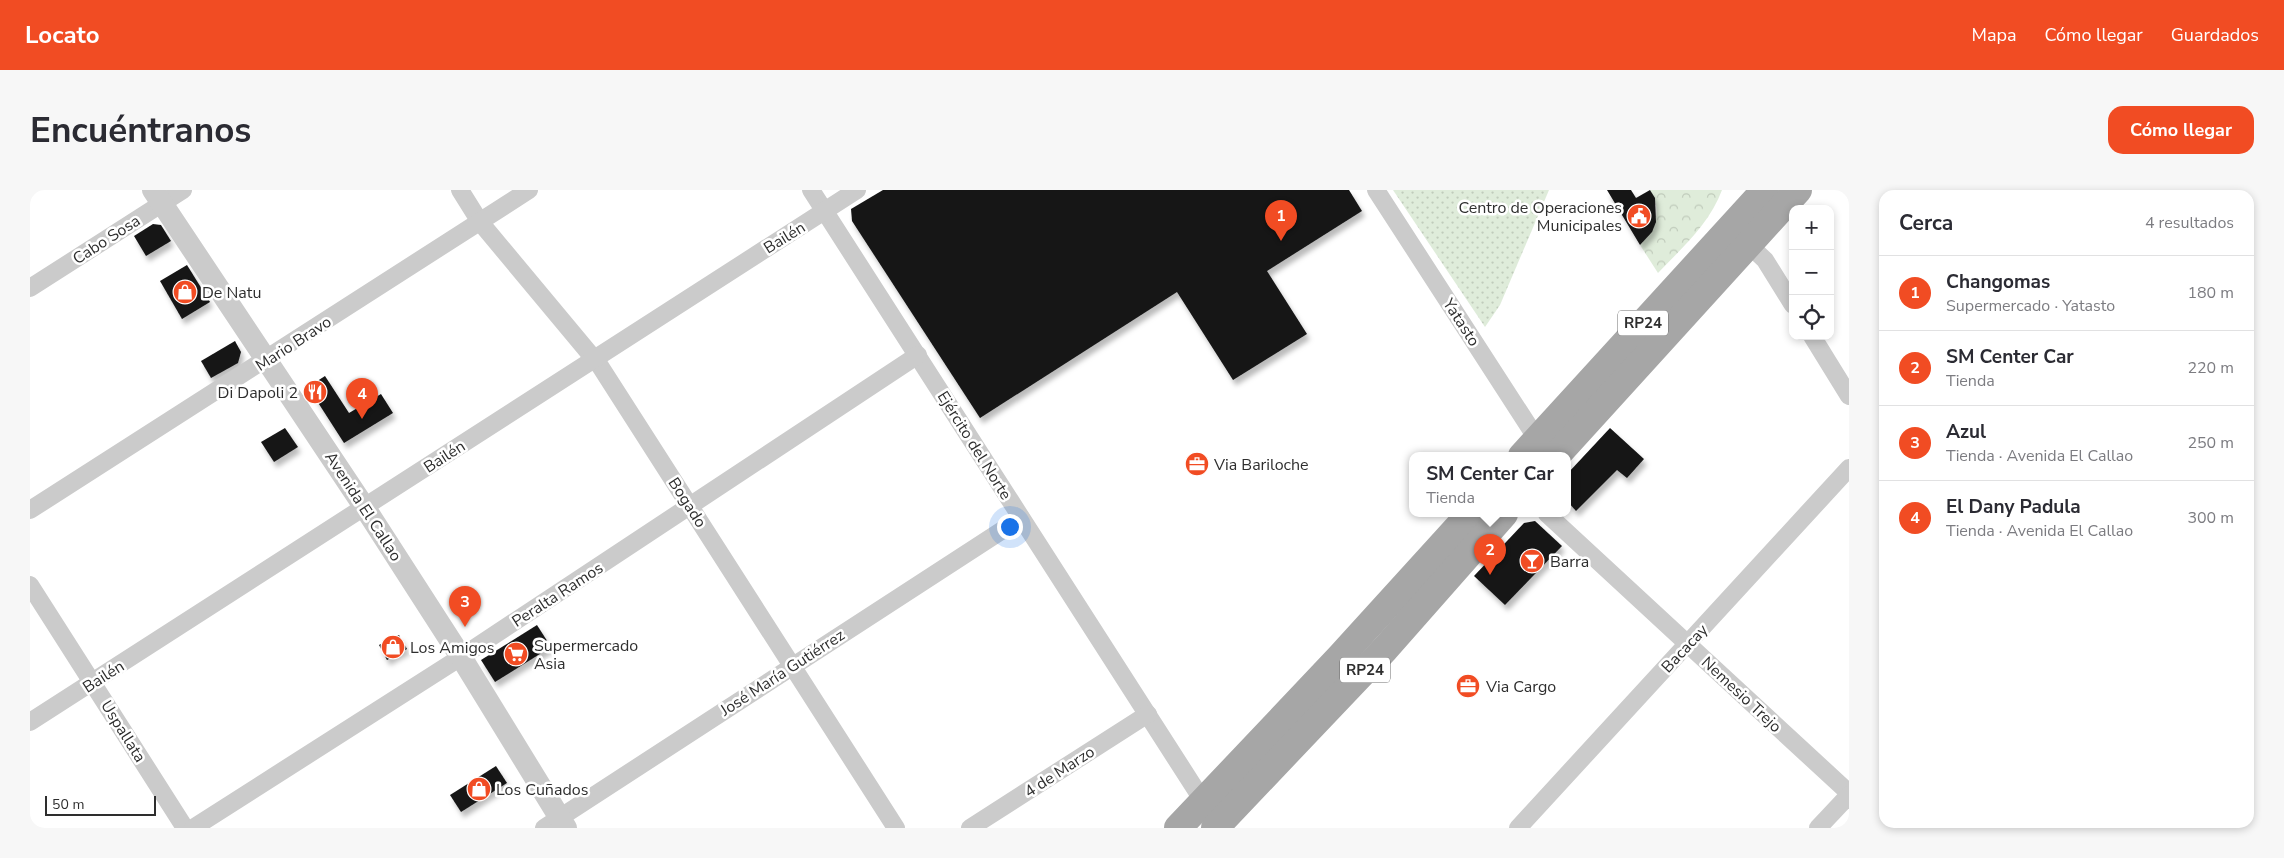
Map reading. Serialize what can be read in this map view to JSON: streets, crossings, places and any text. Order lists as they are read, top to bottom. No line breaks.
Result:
{"streets":{"main road":["RP24"],"street":["Bailén","Cabo Sosa","Yatasto","Mario Bravo","Ejército del Norte","Bogado","Avenida El Callao","Peralta Ramos","Bacacay","José María Gutiérrez","Nemesio Trejo","Uspallata","4 de Marzo"]},"crossings":[["Bailén","Ejército del Norte"],["Bailén","Bogado"],["Bailén","Avenida El Callao"],["Bailén","Uspallata"],["Cabo Sosa","Avenida El Callao"],["Yatasto","RP24"],["RP24","Ejército del Norte"],["Mario Bravo","Bogado"],["Mario Bravo","Avenida El Callao"],["Ejército del Norte","Peralta Ramos"],["Ejército del Norte","José María Gutiérrez"],["Ejército del Norte","4 de Marzo"],["Bogado","Peralta Ramos"],["Bogado","José María Gutiérrez"],["Avenida El Callao","Peralta Ramos"],["Avenida El Callao","José María Gutiérrez"],["Bacacay","Nemesio Trejo"]],"places":{"public building":["Centro de Operaciones Municipales"],"shop":["De Natu","Los Amigos","Los Cuñados"],"restaurant":["Di Dapoli 2"],"office":["Via Bariloche","Via Cargo"],"bar":["Barra"],"supermarket":["Supermercado Asia"]},"scale_bar":"50 m","page":{"header":"Locato","nav":["Mapa","Cómo llegar","Guardados"],"buttons":"Cómo llegar","title":"Encuéntranos","heading":["Cerca","4 resultados"],"pins":["1","4","2","3"],"map_buttons":["+","−"],"list":[{"mark":"1","name":"Changomas","note":"Supermercado · Yatasto","value":"180 m"},{"mark":"2","name":"SM Center Car","note":"Tienda","value":"220 m"},{"mark":"3","name":"Azul","note":"Tienda · Avenida El Callao","value":"250 m"},{"mark":"4","name":"El Dany Padula","note":"Tienda · Avenida El Callao","value":"300 m"}],"popup":["SM Center Car","Tienda"],"scale":"50 m"}}
